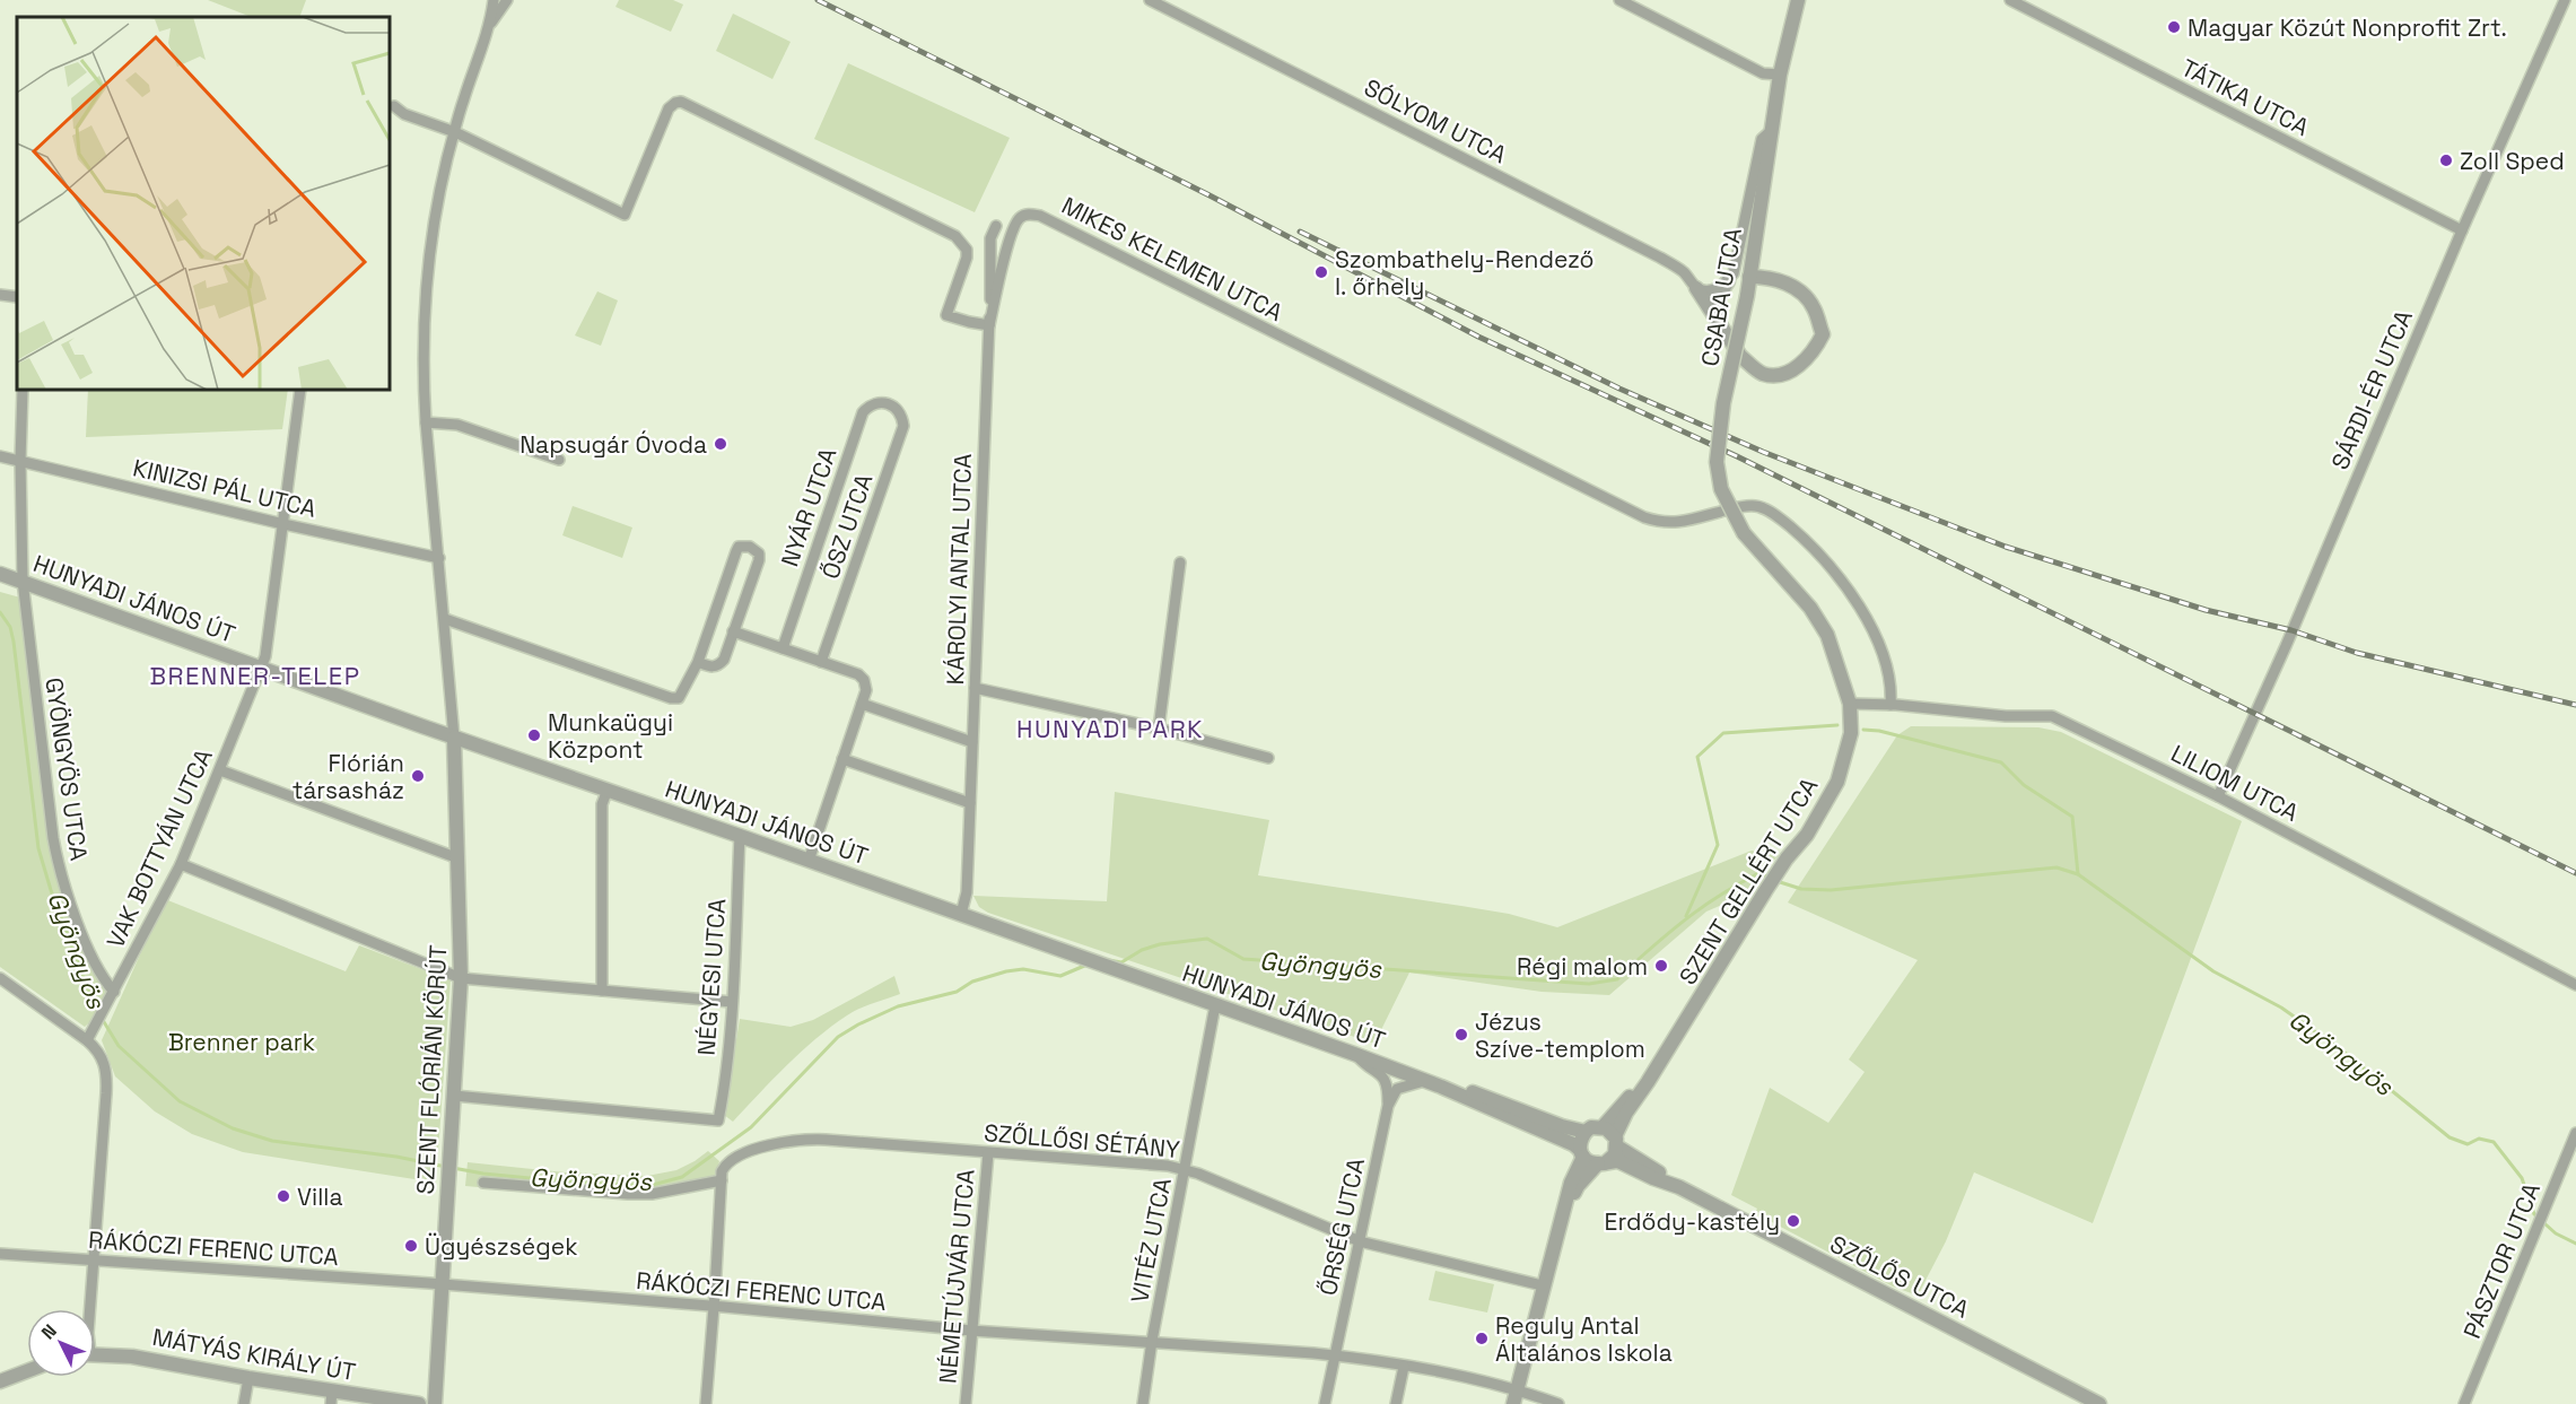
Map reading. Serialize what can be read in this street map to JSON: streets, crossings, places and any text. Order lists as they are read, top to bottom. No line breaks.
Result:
{"streets":{"street":["TÁTIKA UTCA","SÓLYOM UTCA","MIKES KELEMEN UTCA","CSABA UTCA","SÁRDI-ÉR UTCA","KINIZSI PÁL UTCA","NYÁR UTCA","ŐSZ UTCA","KÁROLYI ANTAL UTCA","HUNYADI JÁNOS ÚT","GYÖNGYÖS UTCA","LILIOM UTCA","VAK BOTTYÁN UTCA","SZENT GELLÉRT UTCA","NÉGYESI UTCA","SZENT FLÓRIÁN KÖRÚT","SZŐLLŐSI SÉTÁNY","ŐRSÉG UTCA","VITÉZ UTCA","RÁKÓCZI FERENC UTCA","PÁSZTOR UTCA","NÉMETÚJVÁR UTCA","SZŐLŐS UTCA","MÁTYÁS KIRÁLY ÚT"]},"crossings":[["TÁTIKA UTCA","SÁRDI-ÉR UTCA"],["SÓLYOM UTCA","CSABA UTCA"],["MIKES KELEMEN UTCA","KÁROLYI ANTAL UTCA"],["MIKES KELEMEN UTCA","LILIOM UTCA"],["CSABA UTCA","SZENT GELLÉRT UTCA"],["SÁRDI-ÉR UTCA","LILIOM UTCA"],["KINIZSI PÁL UTCA","GYÖNGYÖS UTCA"],["KINIZSI PÁL UTCA","VAK BOTTYÁN UTCA"],["NYÁR UTCA","ŐSZ UTCA"],["KÁROLYI ANTAL UTCA","HUNYADI JÁNOS ÚT"],["HUNYADI JÁNOS ÚT","GYÖNGYÖS UTCA"],["HUNYADI JÁNOS ÚT","VAK BOTTYÁN UTCA"],["HUNYADI JÁNOS ÚT","SZENT GELLÉRT UTCA"],["HUNYADI JÁNOS ÚT","NÉGYESI UTCA"],["HUNYADI JÁNOS ÚT","SZENT FLÓRIÁN KÖRÚT"],["HUNYADI JÁNOS ÚT","ŐRSÉG UTCA"],["HUNYADI JÁNOS ÚT","VITÉZ UTCA"],["HUNYADI JÁNOS ÚT","SZŐLŐS UTCA"],["GYÖNGYÖS UTCA","VAK BOTTYÁN UTCA"],["LILIOM UTCA","SZENT GELLÉRT UTCA"],["SZENT GELLÉRT UTCA","SZŐLŐS UTCA"],["NÉGYESI UTCA","SZENT FLÓRIÁN KÖRÚT"],["SZENT FLÓRIÁN KÖRÚT","RÁKÓCZI FERENC UTCA"],["SZŐLLŐSI SÉTÁNY","ŐRSÉG UTCA"],["SZŐLLŐSI SÉTÁNY","VITÉZ UTCA"],["SZŐLLŐSI SÉTÁNY","NÉMETÚJVÁR UTCA"],["ŐRSÉG UTCA","RÁKÓCZI FERENC UTCA"],["VITÉZ UTCA","RÁKÓCZI FERENC UTCA"],["RÁKÓCZI FERENC UTCA","NÉMETÚJVÁR UTCA"]],"districts":["BRENNER-TELEP","HUNYADI PARK"],"water":["Gyöngyös"],"parks":["Brenner park"],"places":["Magyar Közút Nonprofit Zrt.","Zoll Sped","Szombathely-Rendező I. őrhely","Napsugár Óvoda","Munkaügyi Központ","Flórián társasház","Régi malom","Jézus Szíve-templom","Villa","Erdődy-kastély","Ügyészségek","Reguly Antal Általános Iskola"],"north":"top left"}
